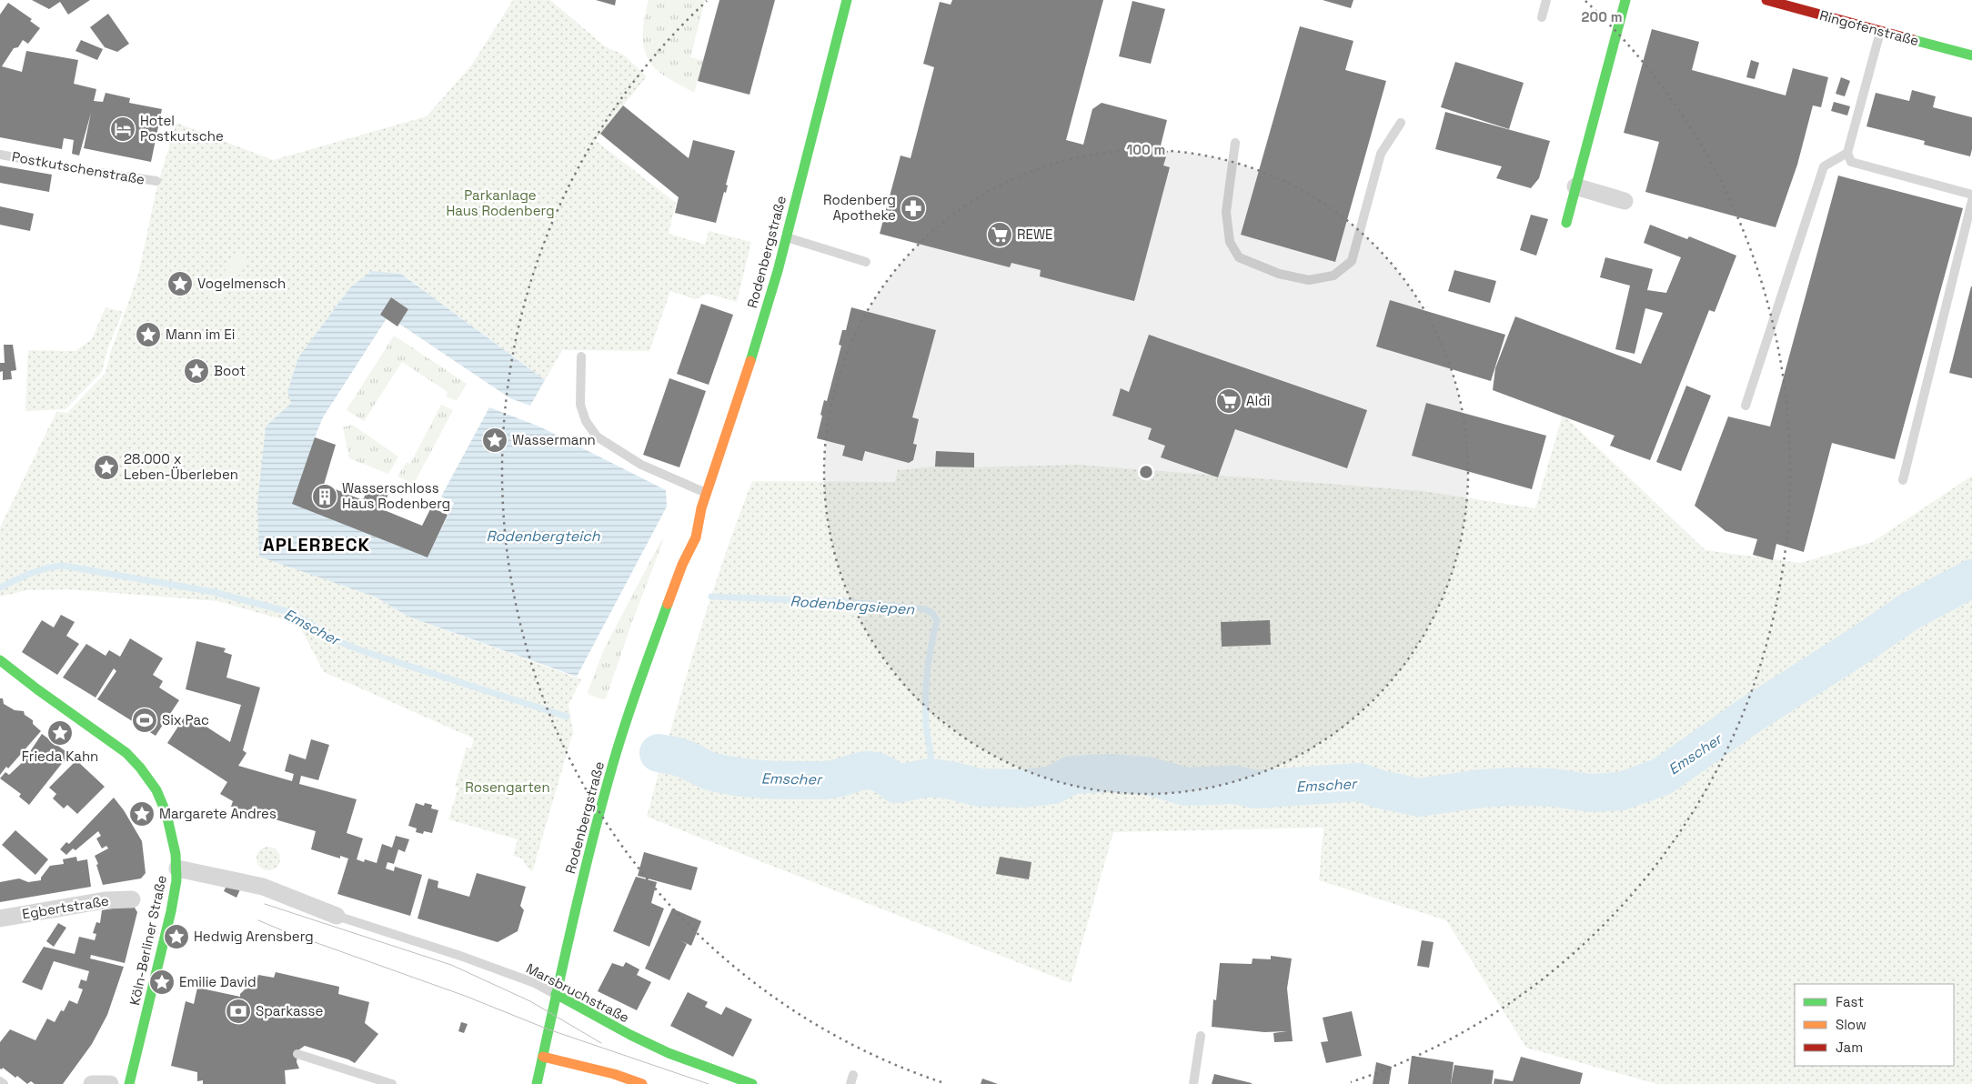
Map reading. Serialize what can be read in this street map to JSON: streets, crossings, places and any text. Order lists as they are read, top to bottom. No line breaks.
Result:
{"streets":{"street":["Ringofenstraße","Rodenbergstraße","Egbertstraße","Köln-Berliner Straße","Marsbruchstraße"],"lane":["Postkutschenstraße"]},"crossings":[["Rodenbergstraße","Marsbruchstraße"]],"districts":["APLERBECK"],"water":["Rodenbergteich","Rodenbergsiepen","Emscher"],"parks":["Parkanlage Haus Rodenberg","Rosengarten"],"places":{"hotel":["Hotel Postkutsche"],"pharmacy":["Rodenberg Apotheke"],"supermarket":["REWE","Aldi"],"place":["Vogelmensch","Mann im Ei","Boot","Wassermann","28.000 x Leben-Überleben","Frieda Kahn","Margarete Andres","Hedwig Arensberg","Emilie David"],"building":["Wasserschloss Haus Rodenberg"],"sports":["Six Pac"],"bank":["Sparkasse"]},"legend":["Fast","Slow","Jam"],"rings":["200 m","100 m"]}
